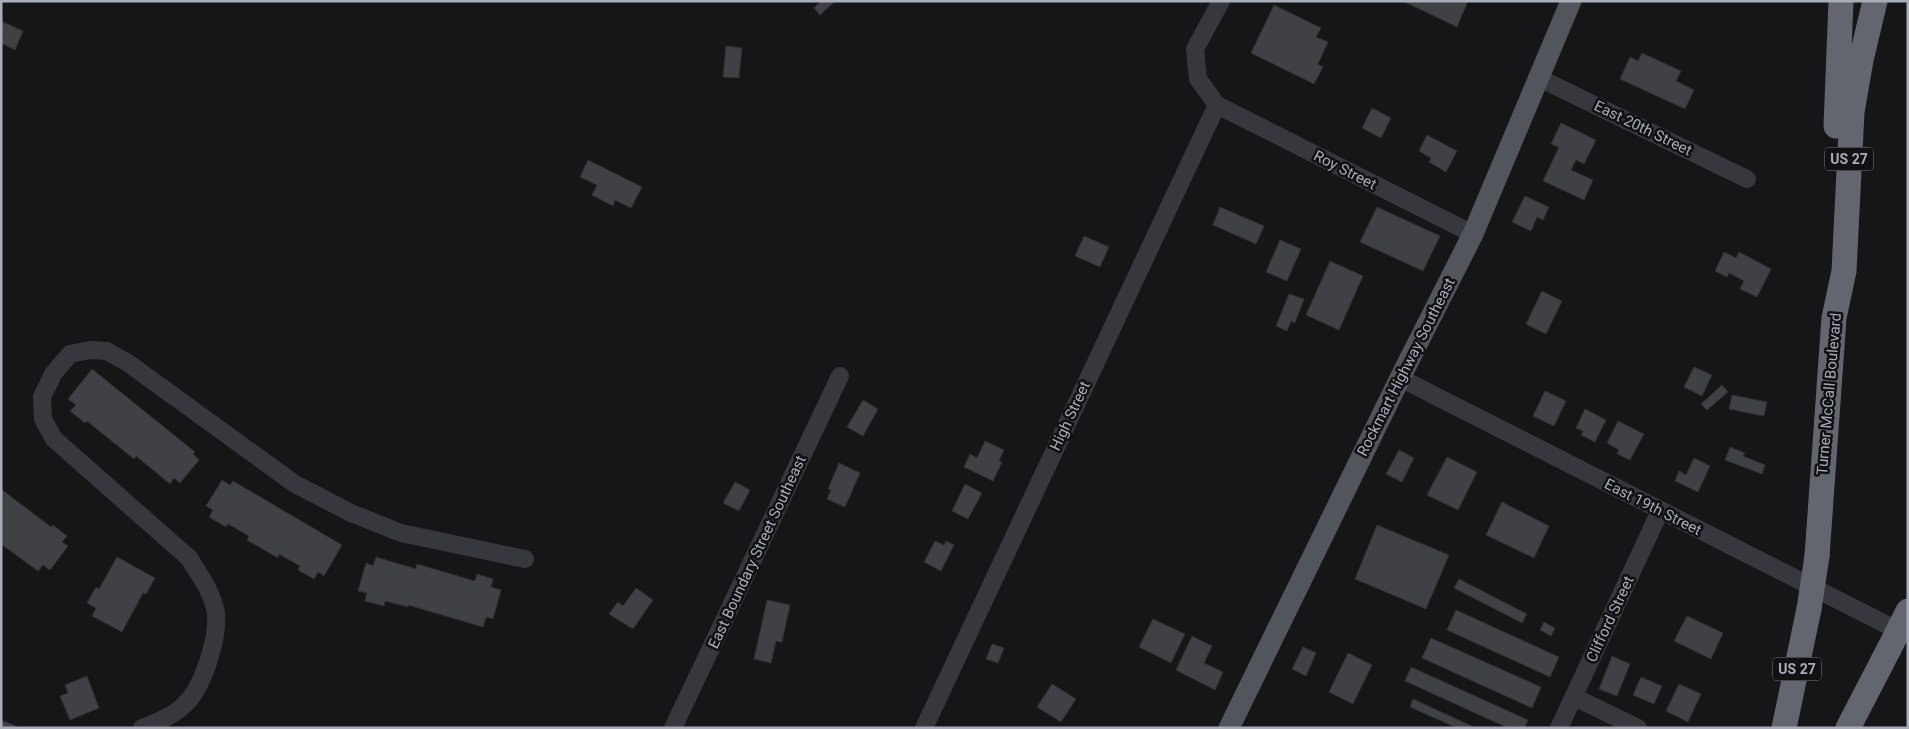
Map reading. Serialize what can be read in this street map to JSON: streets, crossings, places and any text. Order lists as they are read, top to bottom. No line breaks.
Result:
{"streets":{"highway":["US 27","Turner McCall Boulevard"],"main road":["Rockmart Highway Southeast"],"street":["East 20th Street","Roy Street","High Street","East 19th Street","East Boundary Street Southeast","Clifford Street"]},"crossings":[["East 20th Street","Rockmart Highway Southeast"],["Roy Street","Rockmart Highway Southeast"],["Roy Street","High Street"],["Rockmart Highway Southeast","East 19th Street"],["East 19th Street","Clifford Street"]]}
